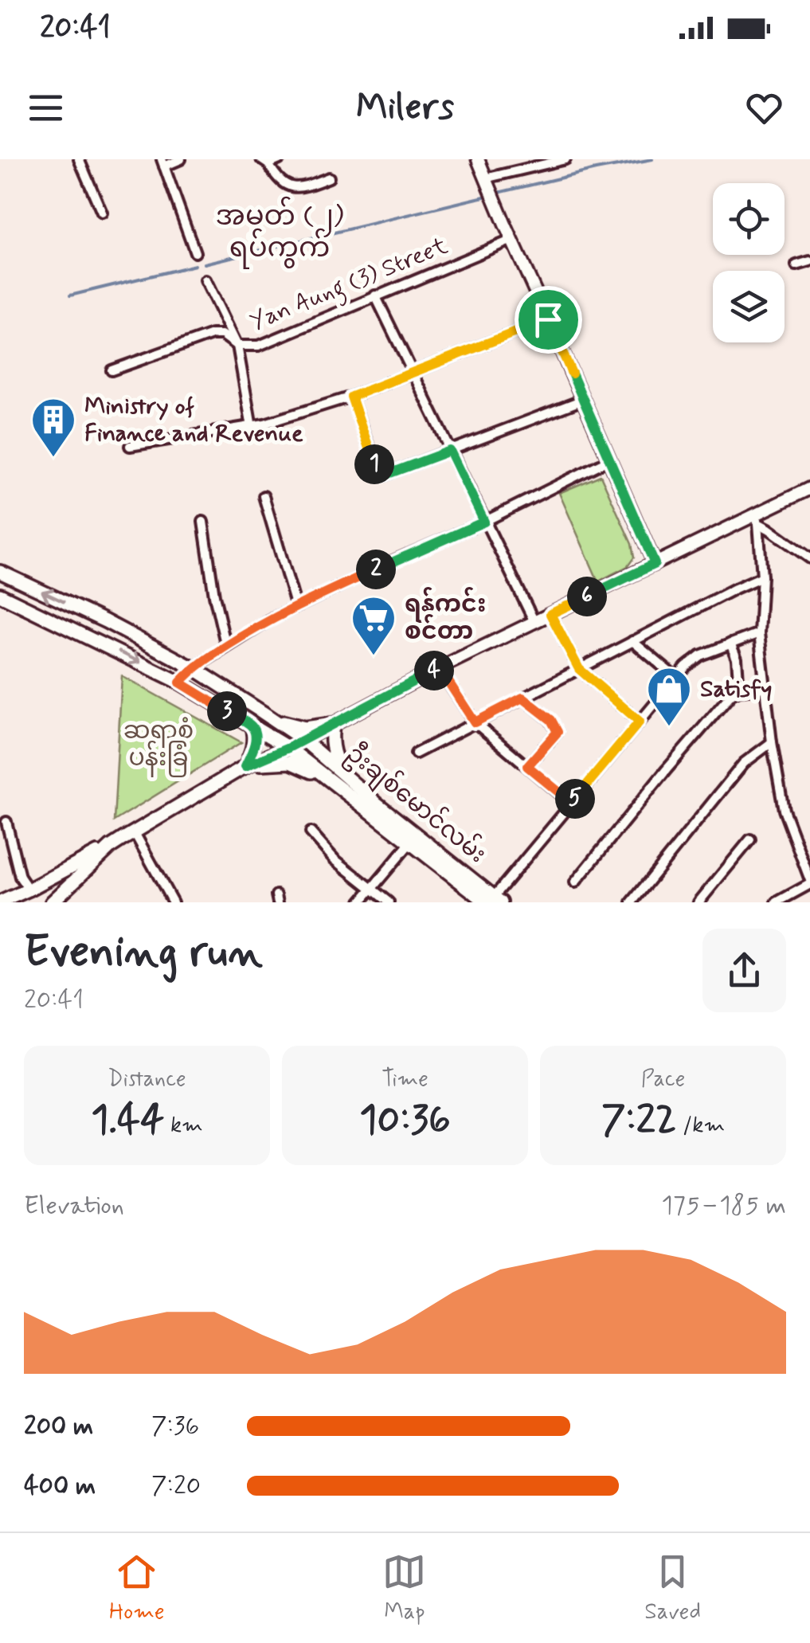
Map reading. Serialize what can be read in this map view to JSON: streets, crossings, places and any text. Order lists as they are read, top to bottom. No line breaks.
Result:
{"streets":{"main road":["ဦးချစ်မောင်လမ်း"],"street":["Yan Aung (3) Street"]},"districts":["အမှတ် (၂) ရပ်ကွက်"],"parks":["ဆရာစံ ပန်းခြံ"],"places":{"building":["Ministry of Finance and Revenue"],"supermarket":["ရန်ကင်း စင်တာ"],"shop":["Satisfy"]},"page":{"status":"20:41","header":"Milers","pins":["1","2","6","4","3","5"],"heading":["Evening run","20:41"],"stats":[["Distance","1.44 km"],["Time","10:36"],["Pace","7:22 /km"]],"chart":["Elevation","175–185 m"],"list":[{"name":"200 m","note":"7:36"},{"name":"400 m","note":"7:20"}],"tabs":["Home","Map","Saved"]}}
